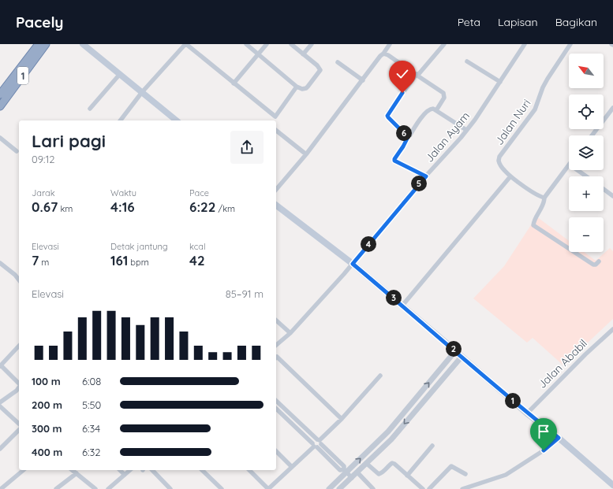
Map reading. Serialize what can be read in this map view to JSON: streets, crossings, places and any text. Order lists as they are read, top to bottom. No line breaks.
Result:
{"streets":{"highway":["1"],"street":["Jalan Nuri","Jalan Ayam","Jalan Ababil"]},"north":"top left","page":{"header":"Pacely","nav":["Peta","Lapisan","Bagikan"],"map_buttons":["+","−"],"heading":["Lari pagi","09:12"],"pins":["6","5","4","3","2","1"],"stats":[["Jarak","0.67 km"],["Waktu","4:16"],["Pace","6:22 /km"],["Elevasi","7 m"],["Detak jantung","161 bpm"],["kcal","42"]],"chart":["Elevasi","85–91 m"],"list":[{"name":"100 m","note":"6:08"},{"name":"200 m","note":"5:50"},{"name":"300 m","note":"6:34"},{"name":"400 m","note":"6:32"}]}}
